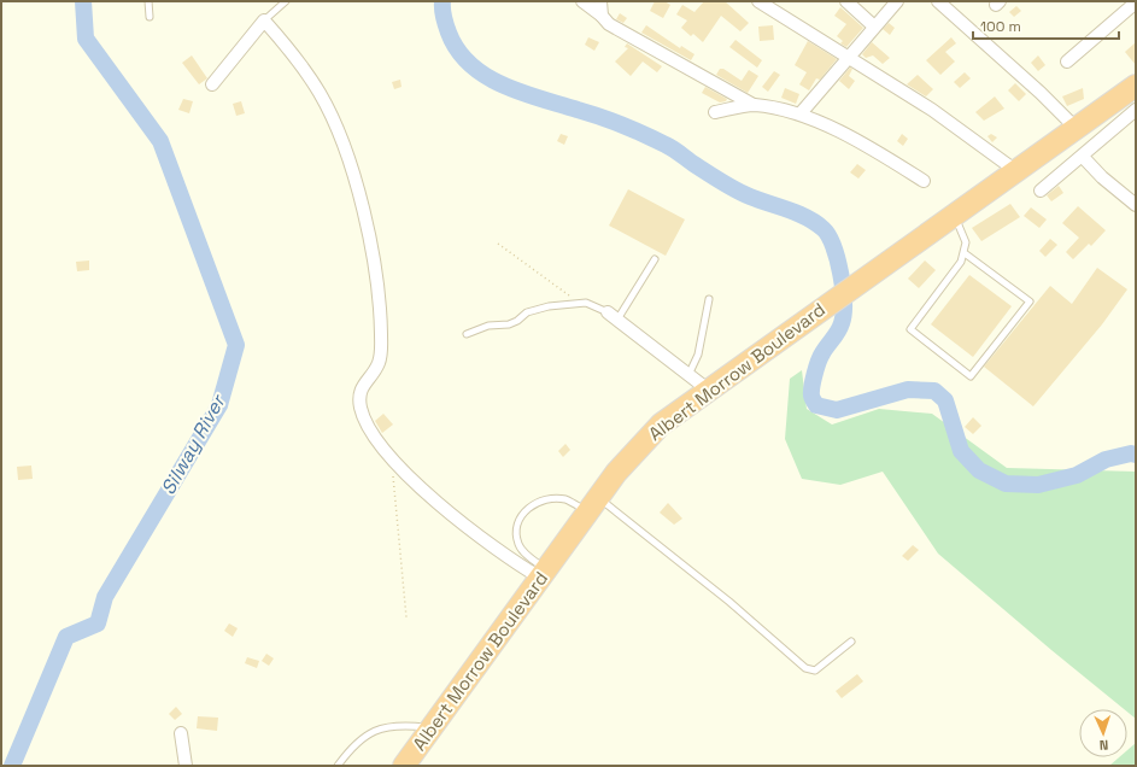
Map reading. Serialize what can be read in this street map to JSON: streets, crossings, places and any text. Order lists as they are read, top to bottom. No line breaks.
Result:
{"streets":{"highway":["Albert Morrow Boulevard"]},"water":["Silway River"],"scale_bar":"100 m","north":"bottom"}
